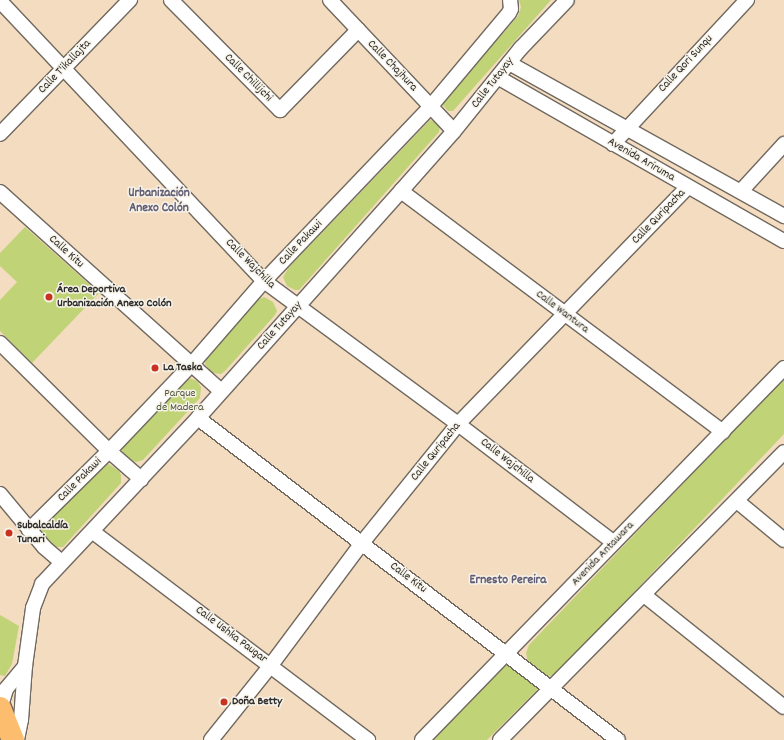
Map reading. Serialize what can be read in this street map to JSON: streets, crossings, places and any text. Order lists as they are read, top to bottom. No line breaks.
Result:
{"streets":{"street":["Calle Qori Sunqu","Calle Chajhura","Calle T'ikallajta","Calle Chillijchi","Calle Tutayay","Avenida Ariruma","Calle Quripacha","Calle Pakawi","Calle Kitu","Calle Wajchilla","Calle Wantura","Avenida Antawara","Calle Ushka Paugar"]},"crossings":[["Calle Qori Sunqu","Avenida Ariruma"],["Calle Chajhura","Calle Chillijchi"],["Calle Chajhura","Calle Tutayay"],["Calle Chajhura","Calle Pakawi"],["Calle T'ikallajta","Calle Wajchilla"],["Calle Tutayay","Avenida Ariruma"],["Calle Tutayay","Calle Kitu"],["Calle Tutayay","Calle Wajchilla"],["Calle Tutayay","Calle Wantura"],["Calle Tutayay","Calle Ushka Paugar"],["Avenida Ariruma","Calle Quripacha"],["Calle Quripacha","Calle Kitu"],["Calle Quripacha","Calle Wajchilla"],["Calle Quripacha","Calle Wantura"],["Calle Quripacha","Calle Ushka Paugar"],["Calle Pakawi","Calle Kitu"],["Calle Pakawi","Calle Wajchilla"],["Calle Kitu","Avenida Antawara"],["Calle Wajchilla","Avenida Antawara"],["Calle Wantura","Avenida Antawara"]],"districts":["Urbanización Anexo Colón","Ernesto Pereira"],"parks":["Parque de Madera"],"places":["Área Deportiva Urbanización Anexo Colón","La Taska","Subalcaldía Tunari","Doña Betty"]}
